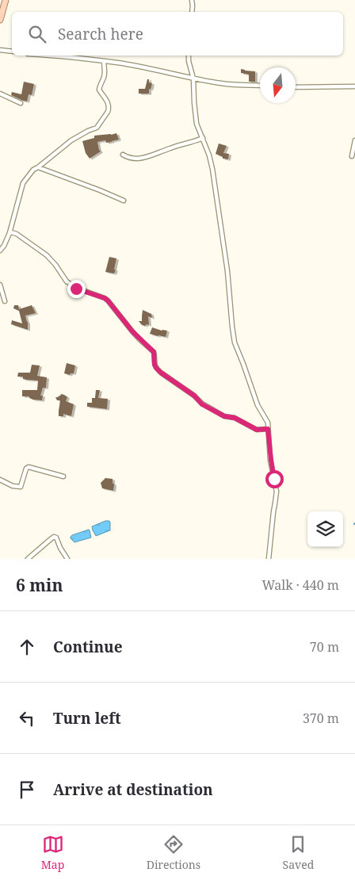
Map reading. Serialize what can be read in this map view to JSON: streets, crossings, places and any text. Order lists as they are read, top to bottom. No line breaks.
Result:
{"north":"bottom","page":{"search":"Search here","heading":["6 min","Walk · 440 m"],"list":[["Continue","70 m"],["Turn left","370 m"],"Arrive at destination"],"nav":["Map","Directions","Saved"]}}
